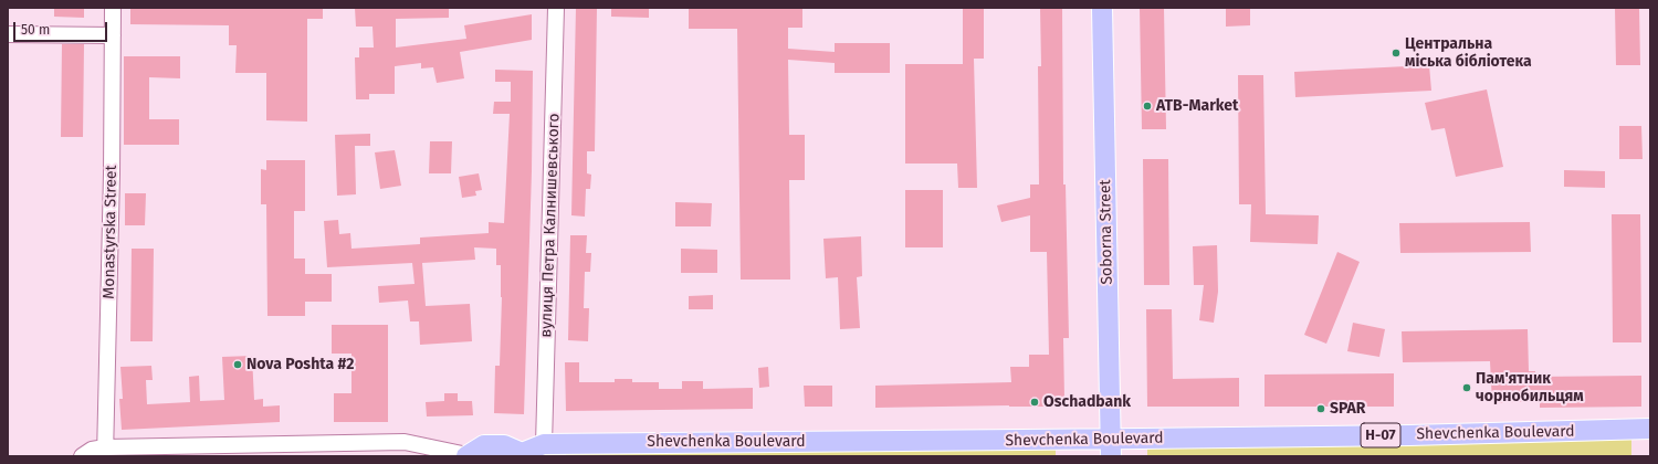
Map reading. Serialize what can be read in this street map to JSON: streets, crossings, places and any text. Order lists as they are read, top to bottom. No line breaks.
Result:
{"streets":{"main road":["Soborna Street","Shevchenka Boulevard","Н-07"],"street":["вулиця Петра Калнишевського","Monastyrska Street"]},"crossings":[["вулиця Петра Калнишевського","Shevchenka Boulevard"],["Monastyrska Street","Shevchenka Boulevard"],["Soborna Street","Shevchenka Boulevard"]],"places":["Центральна міська бібліотека","ATB-Market","Nova Poshta #2","Пам'ятник чорнобильцям","Oschadbank","SPAR"],"scale_bar":"50 m"}
